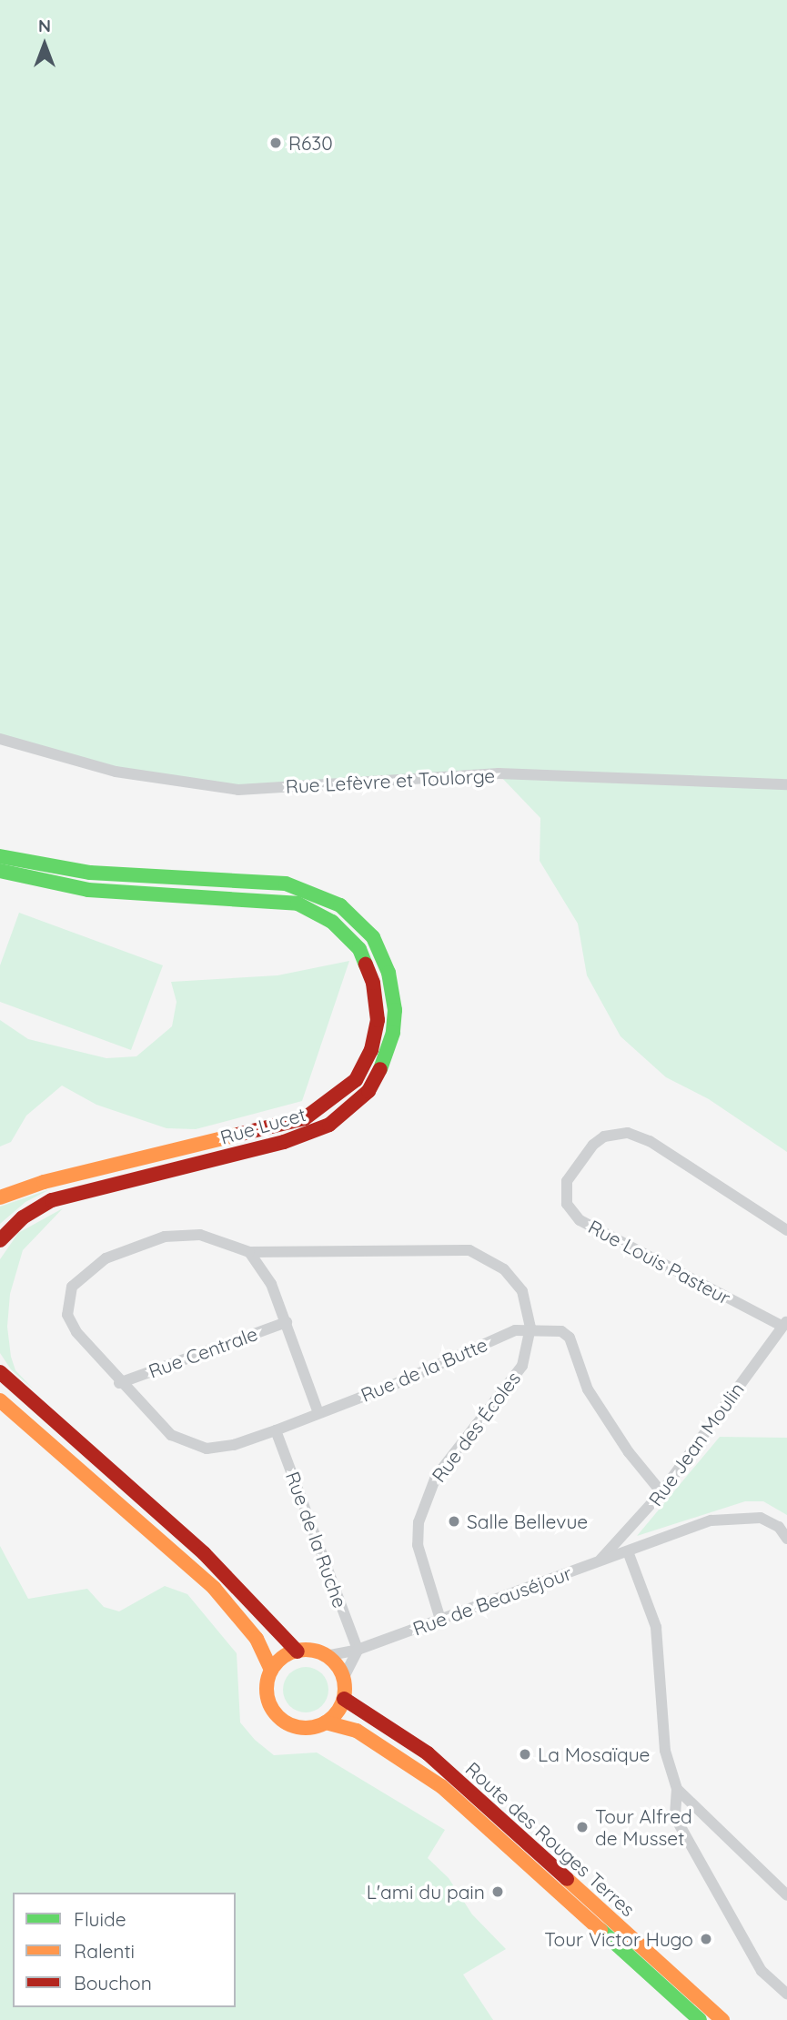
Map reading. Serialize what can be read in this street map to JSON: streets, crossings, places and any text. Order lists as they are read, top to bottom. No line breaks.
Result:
{"streets":{"main road":["Rue Lucet","Route des Rouges Terres"],"street":["Rue Lefèvre et Toulorge","Rue Louis Pasteur","Rue Centrale","Rue de la Butte","Rue des Écoles","Rue Jean Moulin","Rue de la Ruche","Rue de Beauséjour"]},"crossings":[["Rue Louis Pasteur","Rue Jean Moulin"],["Rue Centrale","Rue de la Butte"],["Rue de la Butte","Rue des Écoles"],["Rue de la Butte","Rue de la Ruche"],["Rue des Écoles","Rue de Beauséjour"],["Rue Jean Moulin","Rue de Beauséjour"],["Rue de la Ruche","Rue de Beauséjour"],["Rue de Beauséjour","Route des Rouges Terres"]],"places":["R630","Salle Bellevue","La Mosaïque","Tour Alfred de Musset","L'ami du pain","Tour Victor Hugo"],"legend":["Fluide","Ralenti","Bouchon"],"north":"top"}
